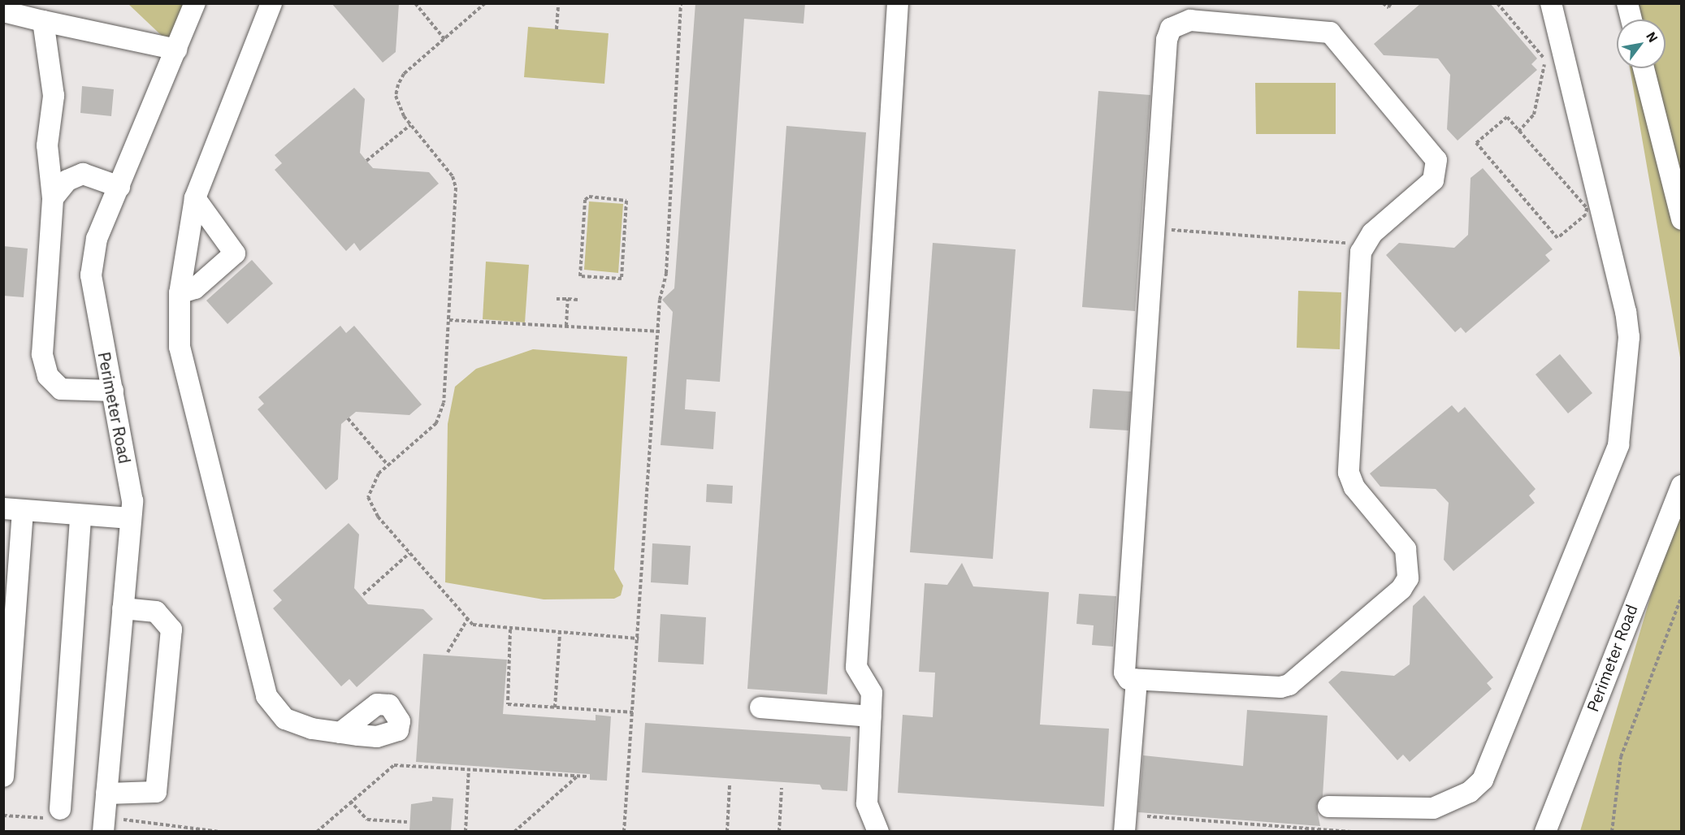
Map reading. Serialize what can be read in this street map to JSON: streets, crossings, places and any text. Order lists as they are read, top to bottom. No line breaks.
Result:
{"streets":{"street":["Perimeter Road"]},"north":"top right"}
